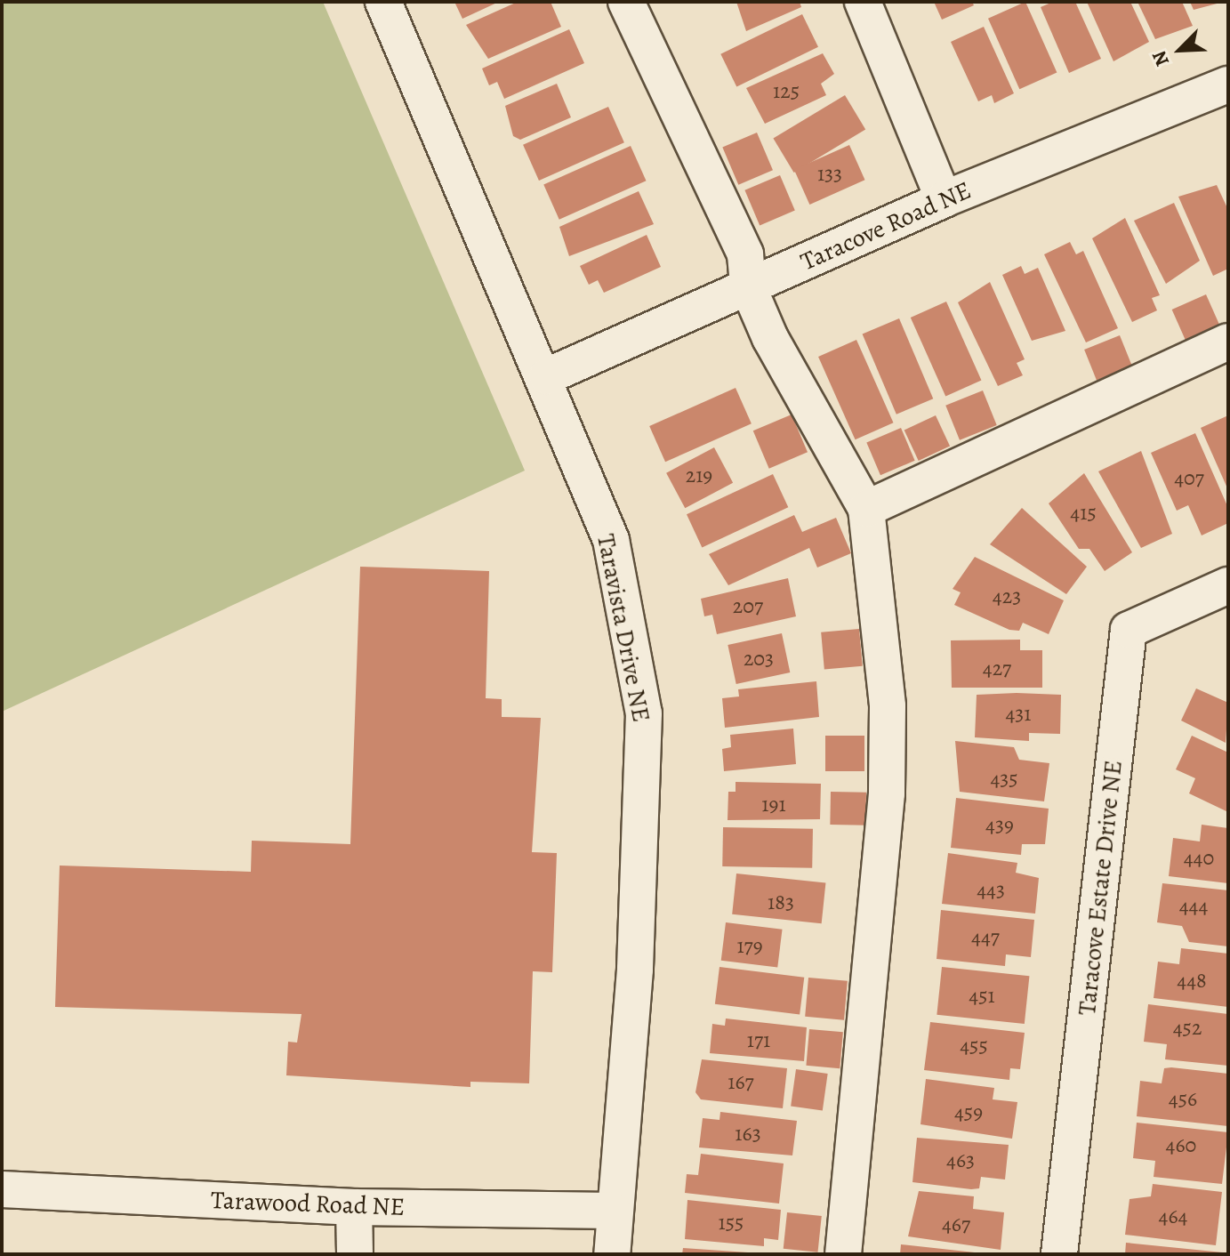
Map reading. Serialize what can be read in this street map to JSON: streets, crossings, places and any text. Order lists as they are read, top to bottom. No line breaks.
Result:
{"streets":{"street":["Taracove Road NE","Taravista Drive NE","Taracove Estate Drive NE","Tarawood Road NE"]},"crossings":[["Taracove Road NE","Taravista Drive NE"],["Taravista Drive NE","Tarawood Road NE"]],"house_numbers":["125","133","219","407","415","423","207","203","427","431","435","191","439","440","443","183","444","447","179","448","451","452","171","455","167","456","459","163","460","463","464","155","467"],"north":"bottom left"}
